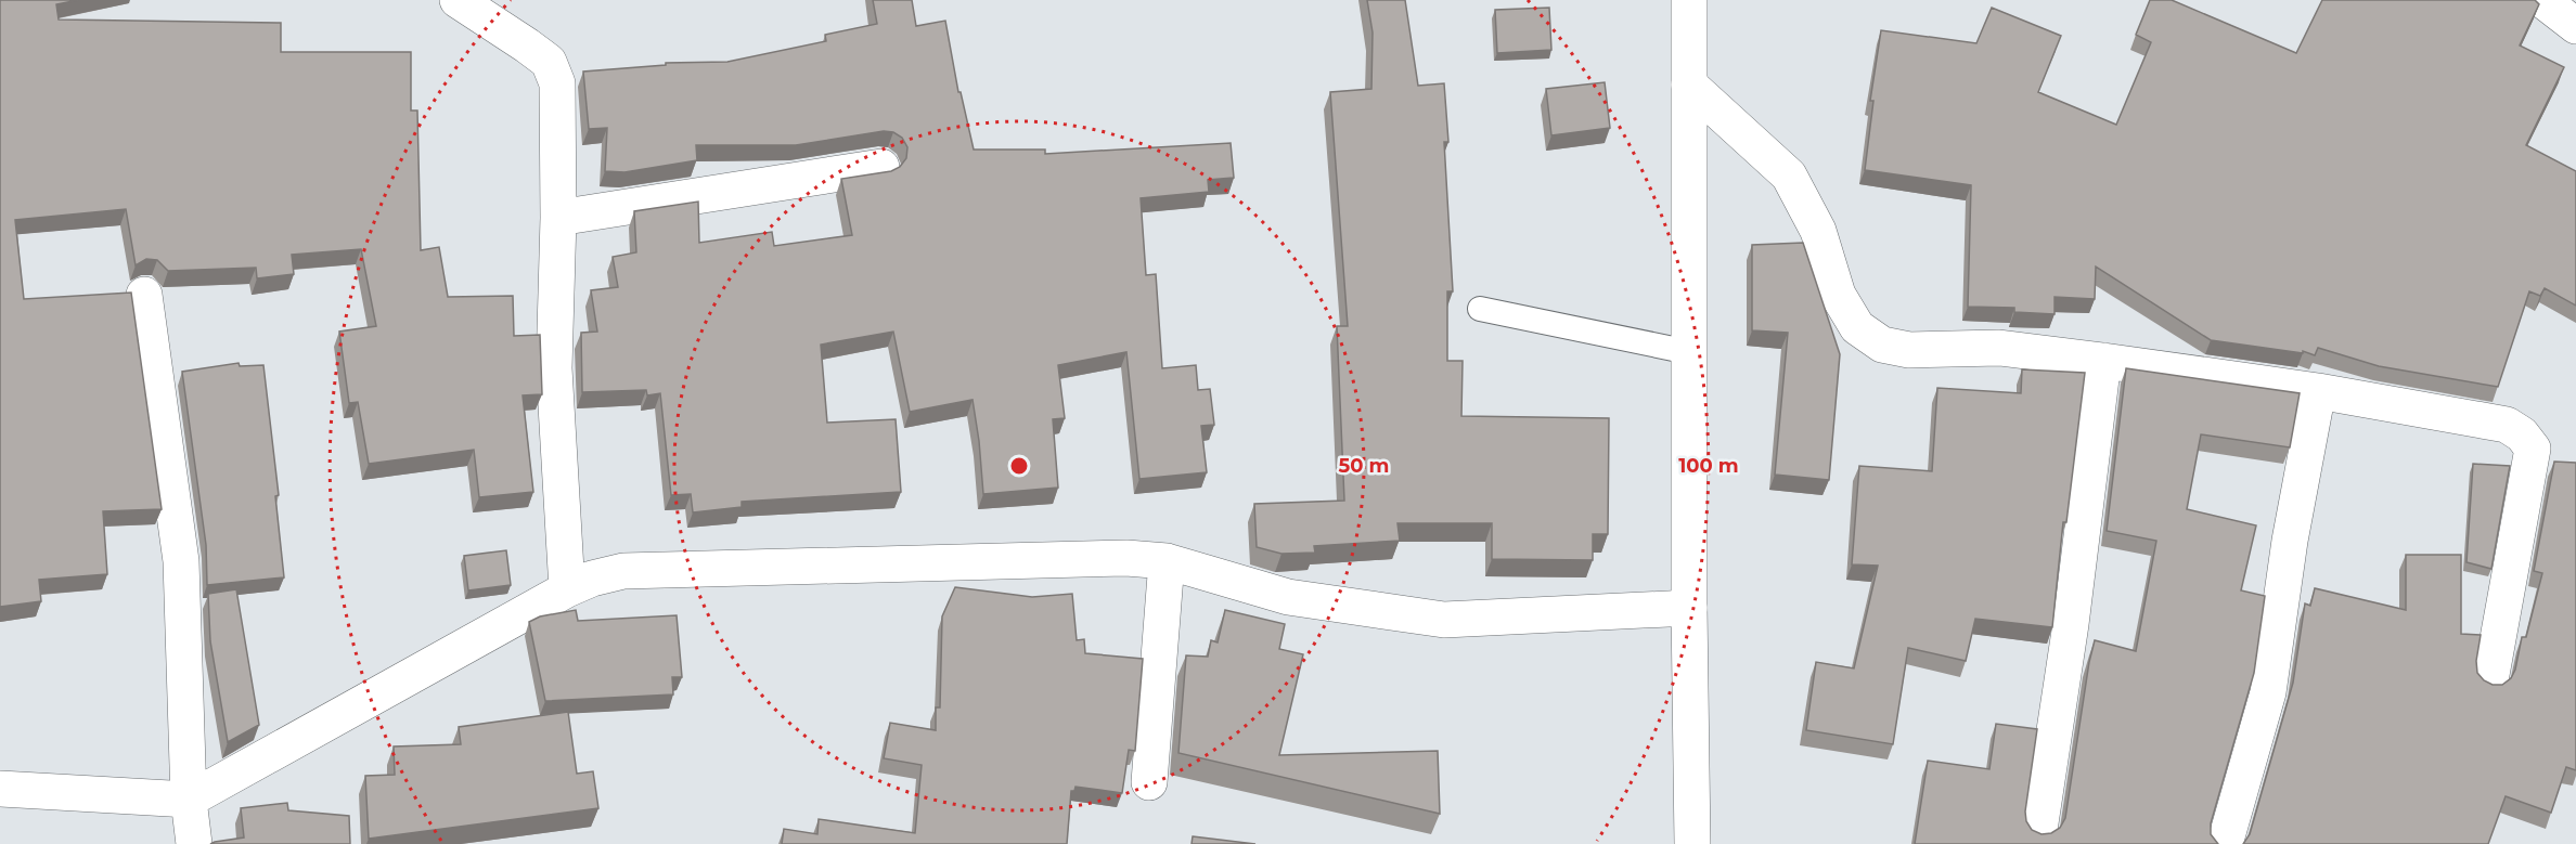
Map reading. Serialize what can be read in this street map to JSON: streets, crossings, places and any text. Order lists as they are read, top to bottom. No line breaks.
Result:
{"rings":["50 m","100 m"]}
